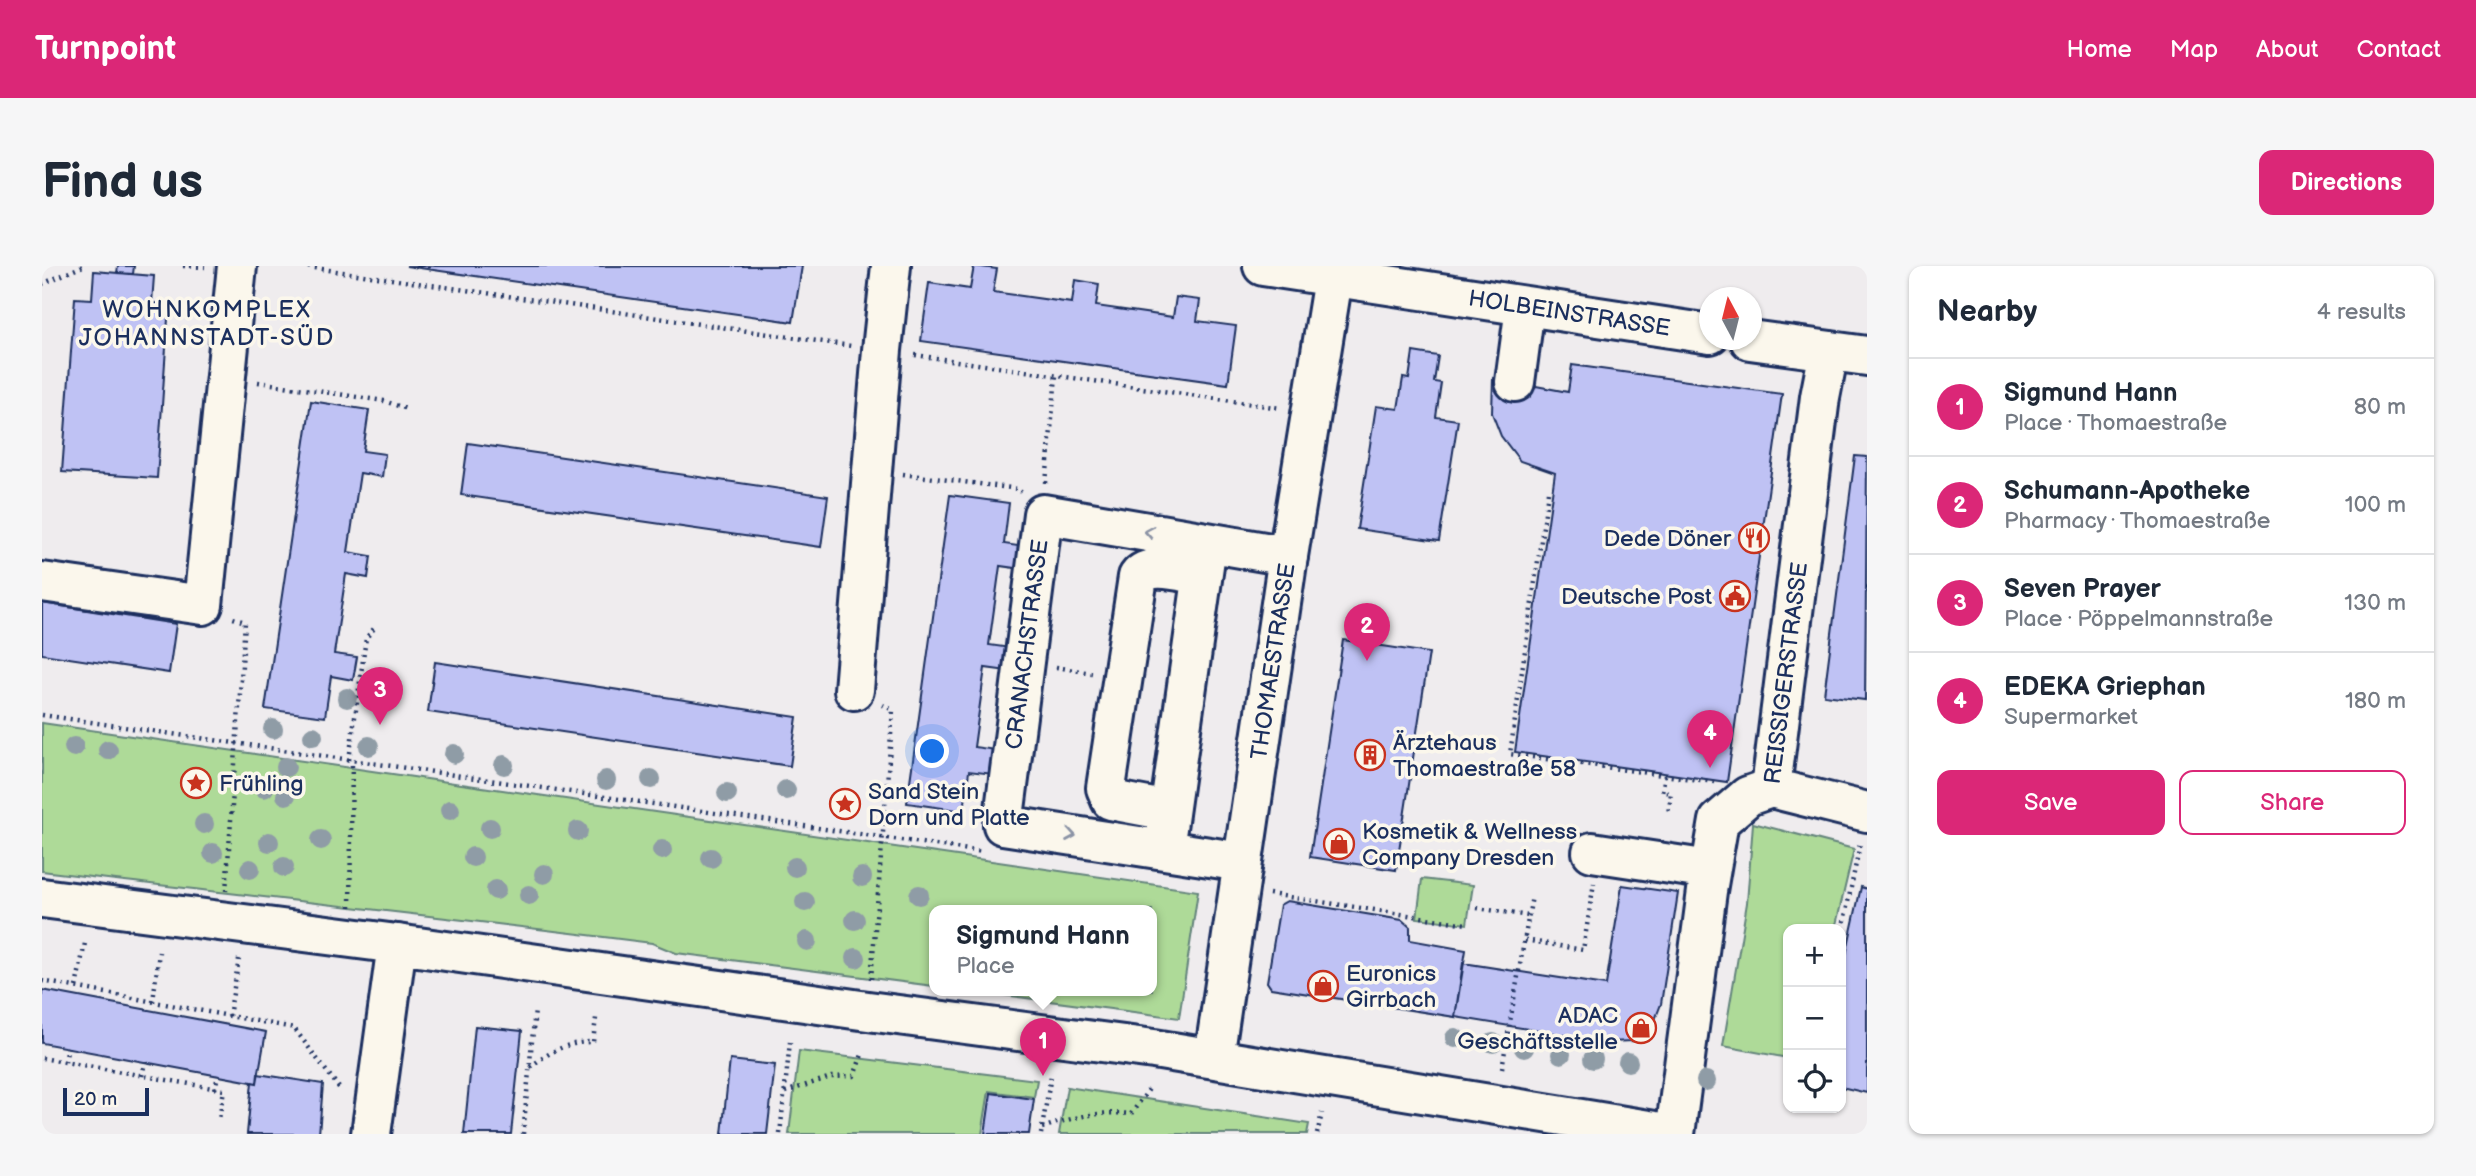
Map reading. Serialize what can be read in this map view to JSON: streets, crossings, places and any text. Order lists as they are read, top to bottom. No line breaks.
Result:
{"streets":{"street":["HOLBEINSTRASSE","CRANACHSTRASSE","THOMAESTRASSE","REISSIGERSTRASSE"]},"crossings":[["HOLBEINSTRASSE","THOMAESTRASSE"],["CRANACHSTRASSE","THOMAESTRASSE"]],"districts":["WOHNKOMPLEX JOHANNSTADT-SÜD"],"places":{"restaurant":["Dede Döner"],"public building":["Deutsche Post"],"building":["Ärztehaus Thomaestraße 58"],"place":["Frühling","Sand Stein Dorn und Platte"],"shop":["Kosmetik & Wellness Company Dresden","Euronics Girrbach","ADAC Geschäftsstelle"]},"scale_bar":"20 m","north":"top","page":{"header":"Turnpoint","nav":["Home","Map","About","Contact"],"buttons":["Directions",["Save","Share"]],"title":"Find us","heading":["Nearby","4 results"],"list":[{"mark":"1","name":"Sigmund Hann","note":"Place · Thomaestraße","value":"80 m"},{"mark":"2","name":"Schumann-Apotheke","note":"Pharmacy · Thomaestraße","value":"100 m"},{"mark":"3","name":"Seven Prayer","note":"Place · Pöppelmannstraße","value":"130 m"},{"mark":"4","name":"EDEKA Griephan","note":"Supermarket","value":"180 m"}],"pins":["2","3","4","1"],"popup":["Sigmund Hann","Place"],"map_buttons":["+","−"],"scale":"20 m"}}
